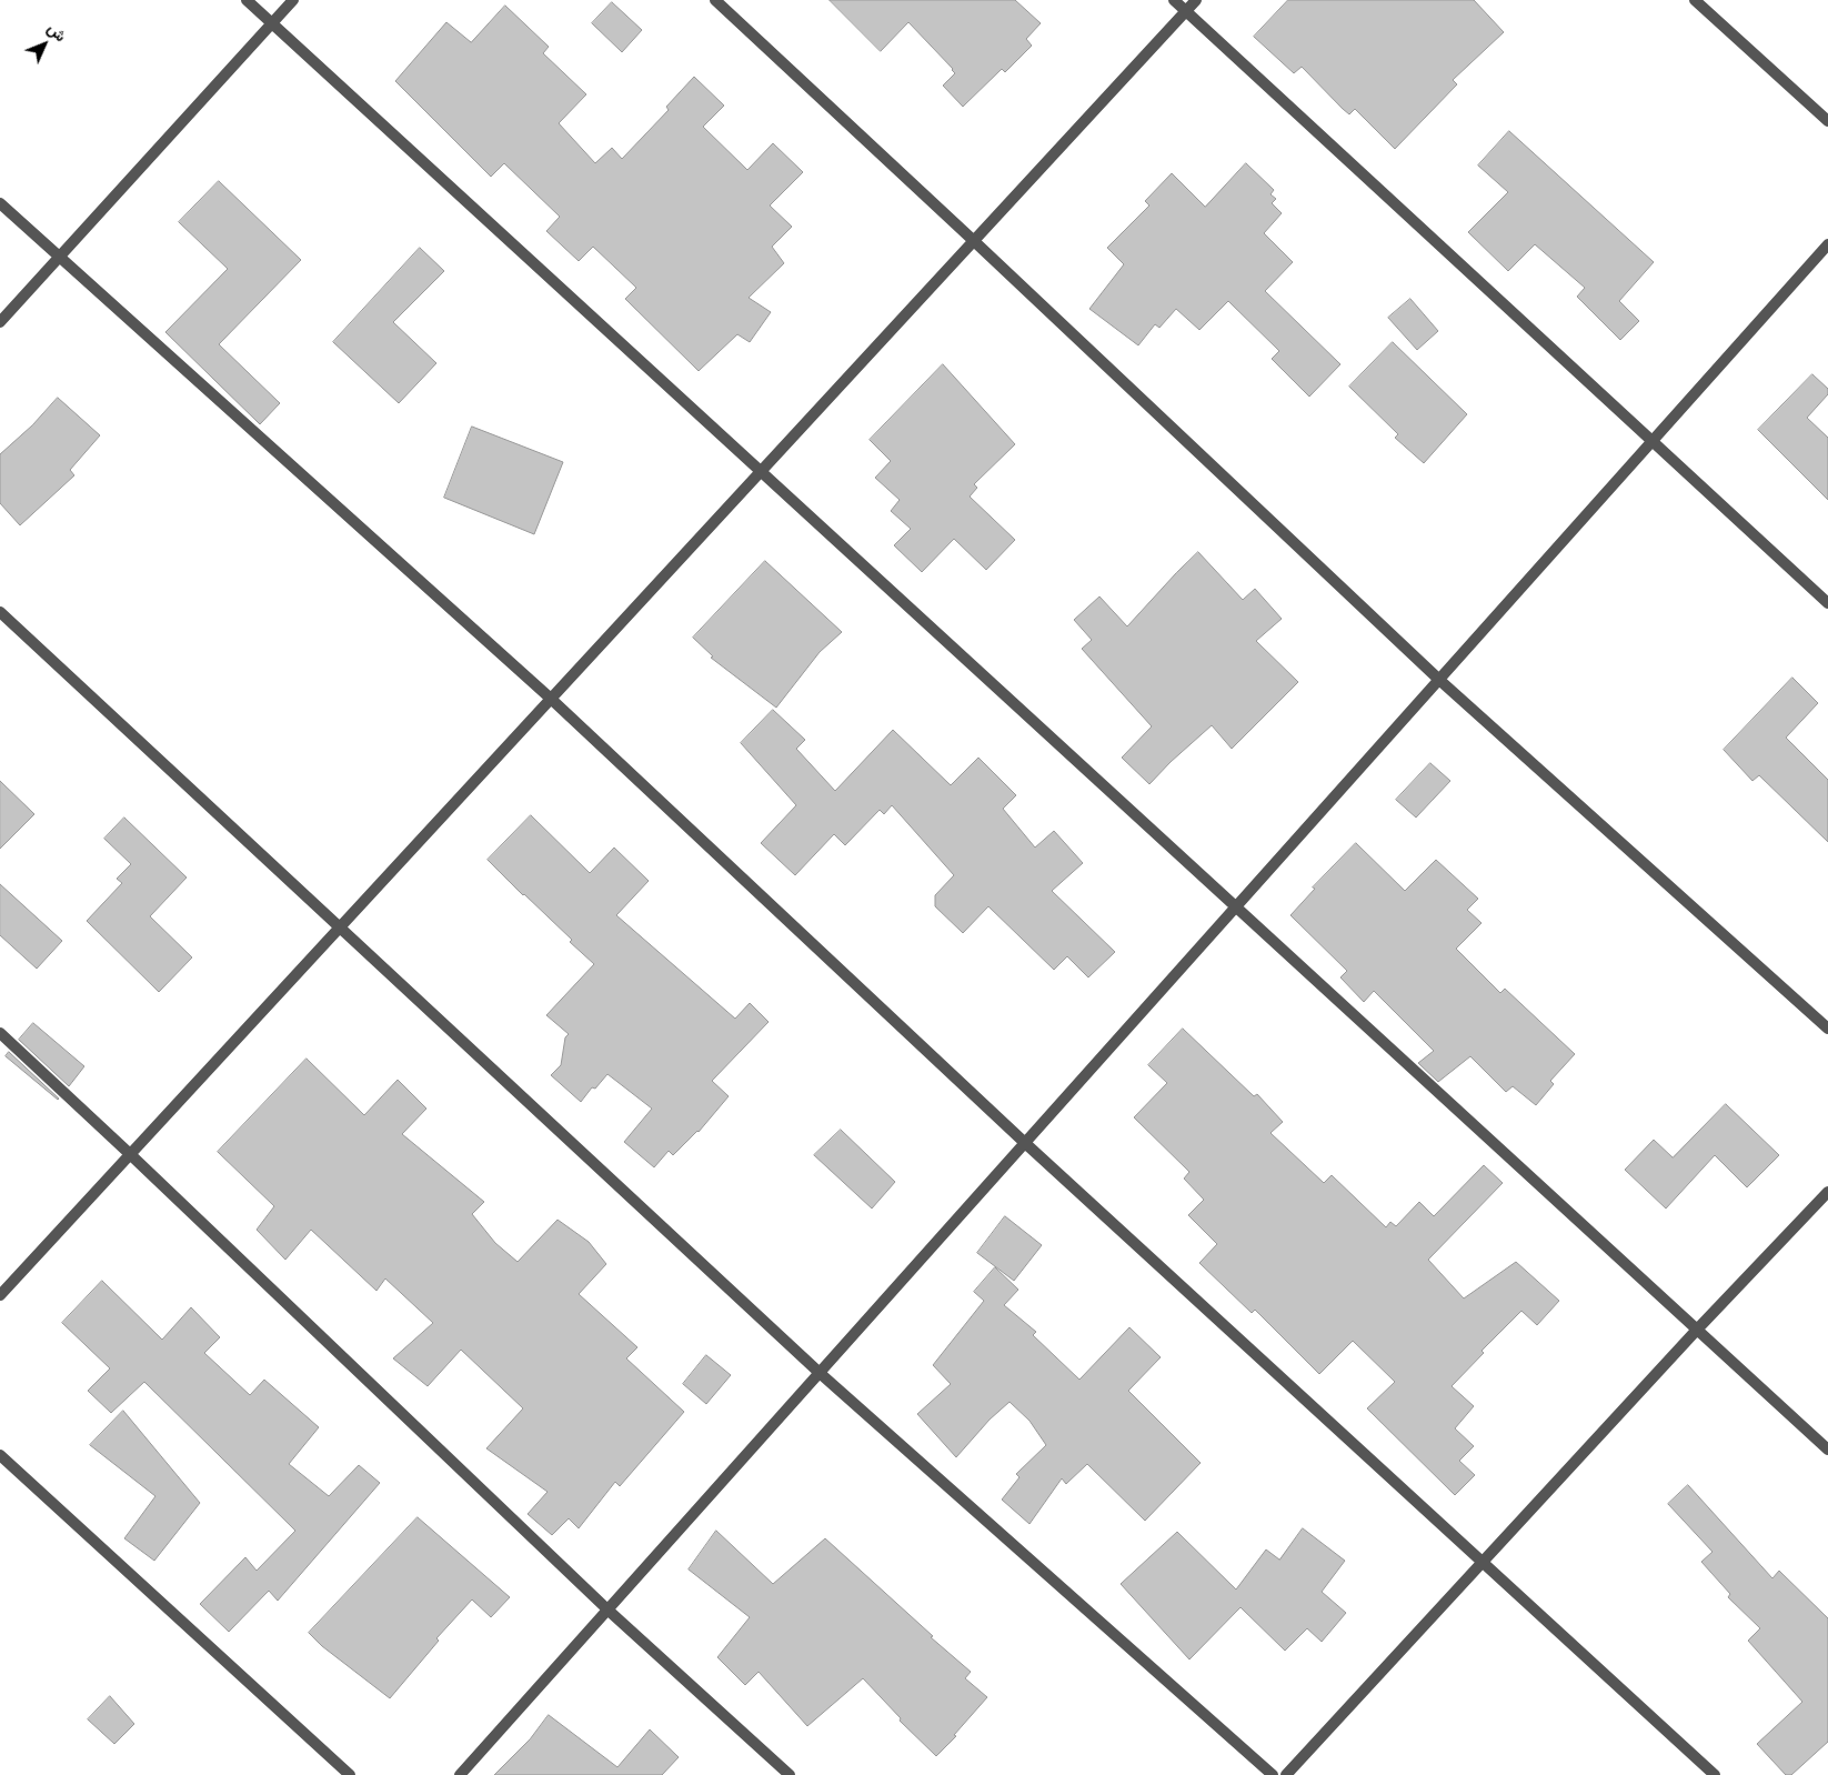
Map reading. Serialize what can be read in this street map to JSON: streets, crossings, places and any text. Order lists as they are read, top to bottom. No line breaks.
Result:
{"north":"top right"}
